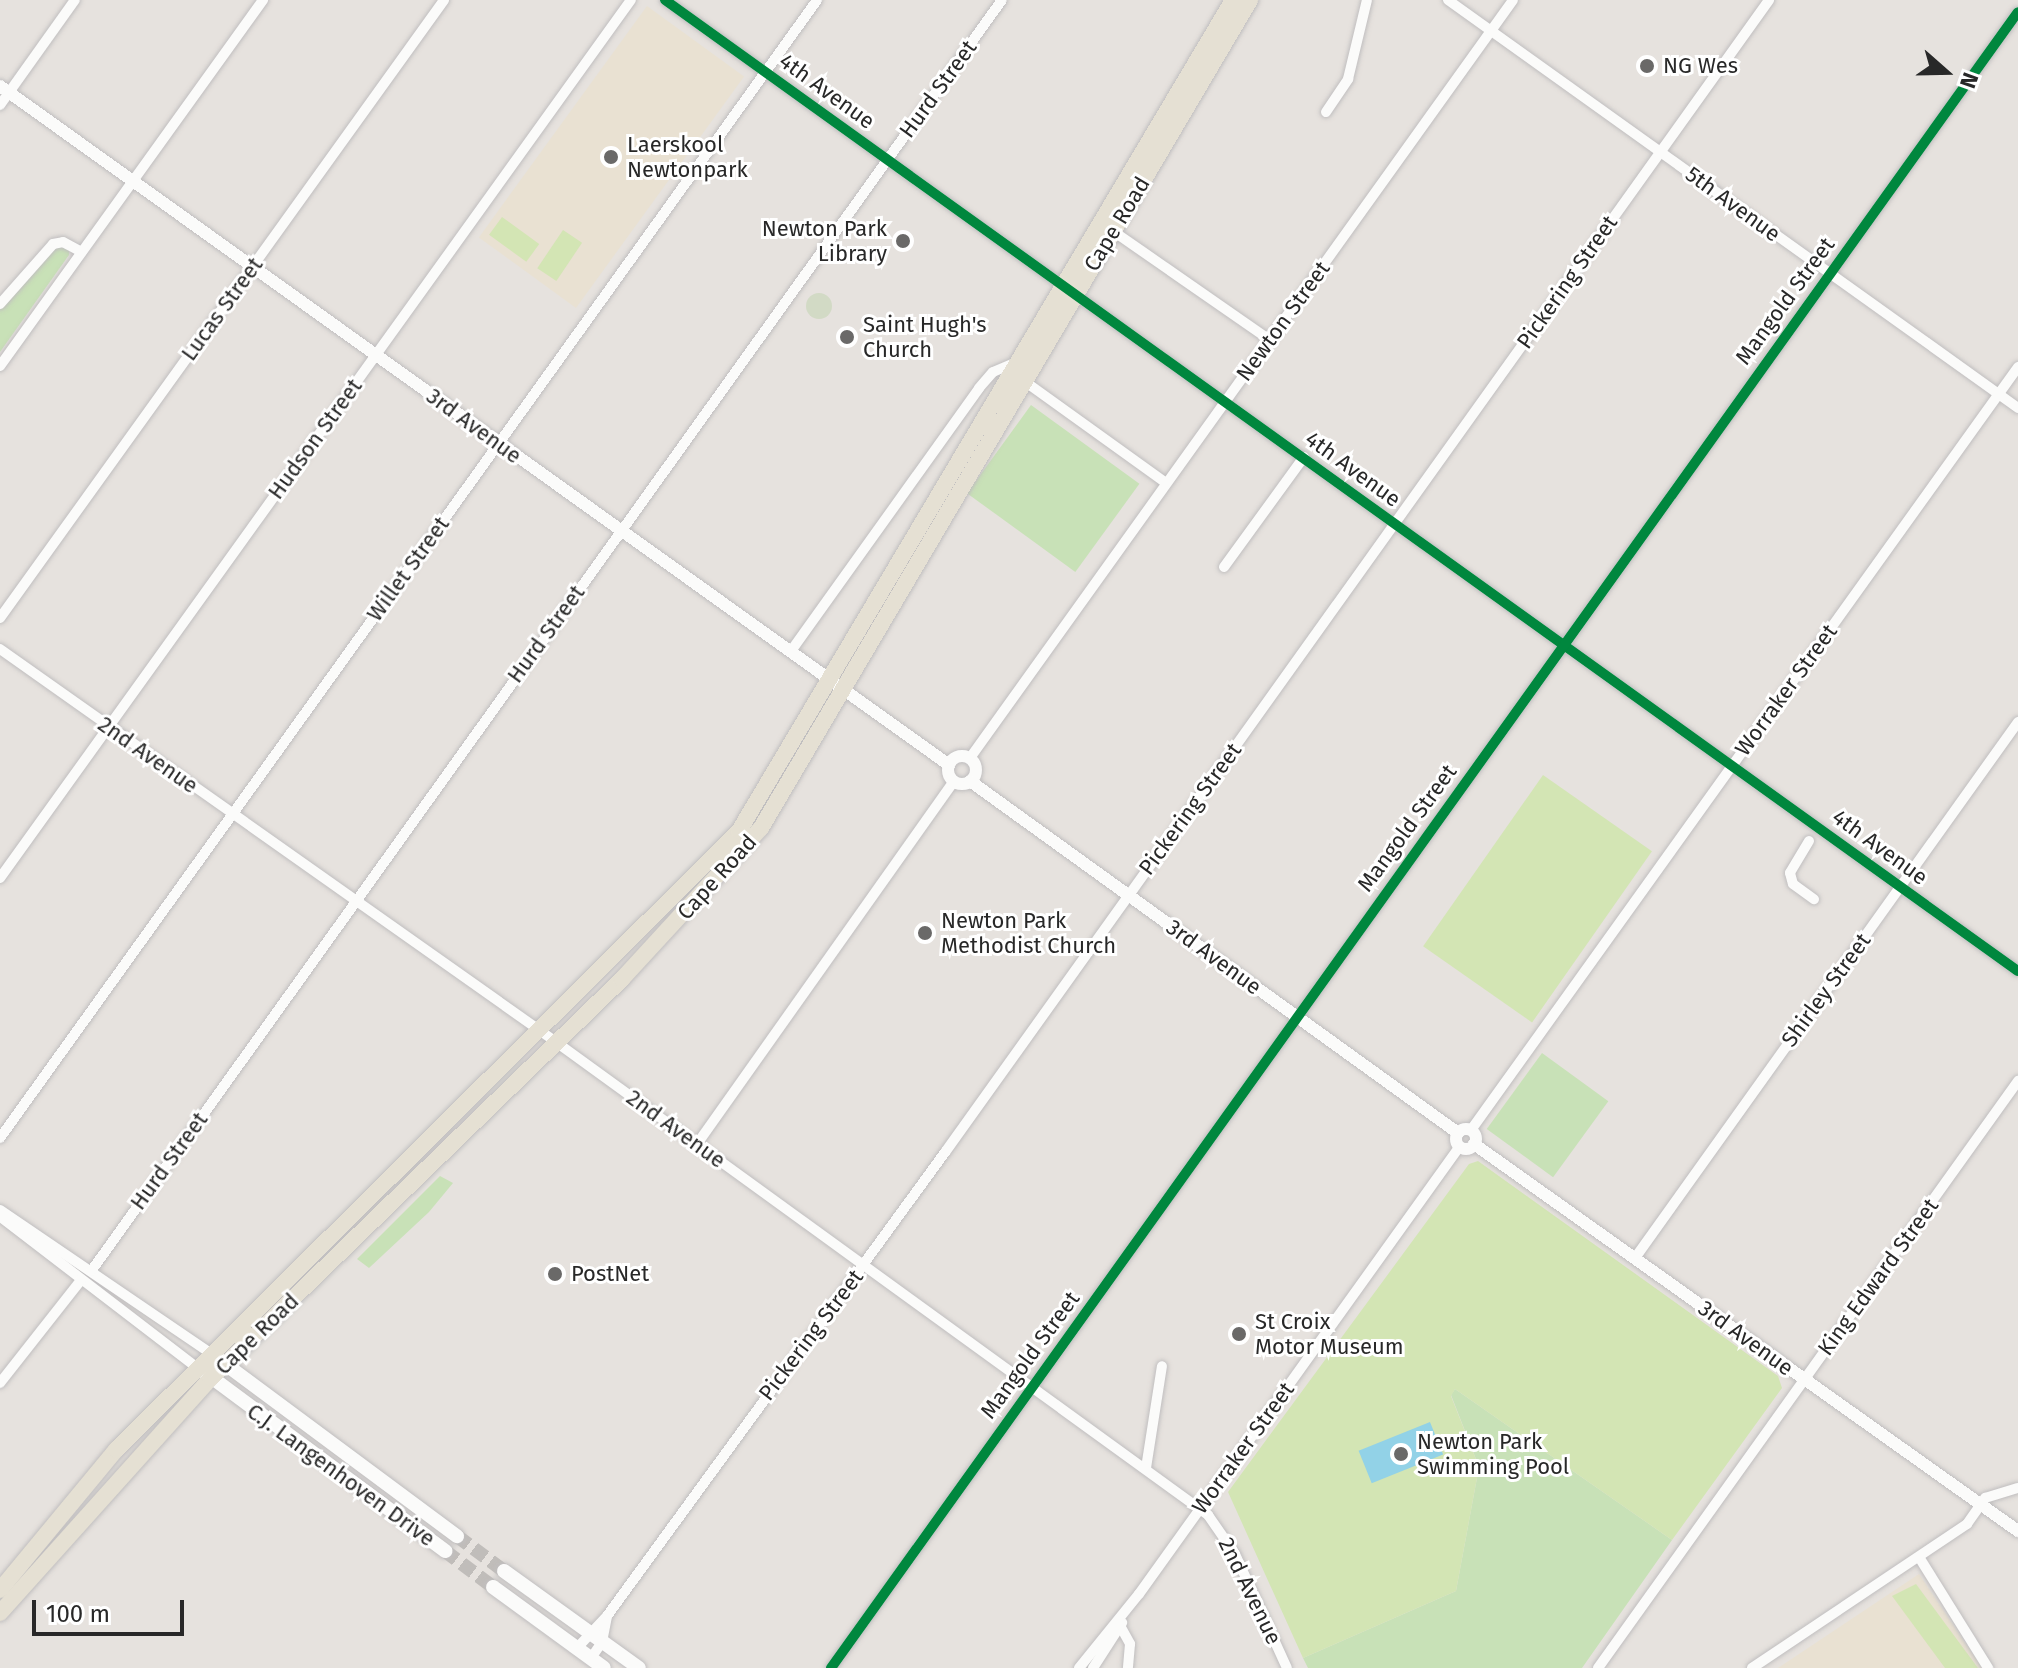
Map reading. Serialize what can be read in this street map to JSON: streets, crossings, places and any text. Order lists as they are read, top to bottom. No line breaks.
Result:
{"streets":{"main road":["Cape Road","C.J. Langenhoven Drive"],"street":["Hurd Street","4th Avenue","5th Avenue","Pickering Street","Mangold Street","Lucas Street","Newton Street","3rd Avenue","Hudson Street","Willet Street","Worraker Street","2nd Avenue","Shirley Street","King Edward Street"]},"crossings":[["Hurd Street","4th Avenue"],["Hurd Street","3rd Avenue"],["Hurd Street","2nd Avenue"],["4th Avenue","Cape Road"],["4th Avenue","Pickering Street"],["4th Avenue","Mangold Street"],["4th Avenue","Newton Street"],["4th Avenue","Willet Street"],["4th Avenue","Worraker Street"],["4th Avenue","Shirley Street"],["5th Avenue","Pickering Street"],["5th Avenue","Mangold Street"],["5th Avenue","Newton Street"],["5th Avenue","Worraker Street"],["Cape Road","3rd Avenue"],["Cape Road","2nd Avenue"],["Cape Road","C.J. Langenhoven Drive"],["Pickering Street","3rd Avenue"],["Pickering Street","2nd Avenue"],["Mangold Street","3rd Avenue"],["Mangold Street","2nd Avenue"],["Lucas Street","3rd Avenue"],["Newton Street","3rd Avenue"],["3rd Avenue","Hudson Street"],["3rd Avenue","Willet Street"],["3rd Avenue","Worraker Street"],["3rd Avenue","Shirley Street"],["3rd Avenue","King Edward Street"],["Hudson Street","2nd Avenue"],["Willet Street","2nd Avenue"],["Worraker Street","2nd Avenue"]],"places":["NG Wes","Laerskool Newtonpark","Newton Park Library","Saint Hugh's Church","Newton Park Methodist Church","PostNet","St Croix Motor Museum","Newton Park Swimming Pool"],"scale_bar":"100 m","north":"right"}
